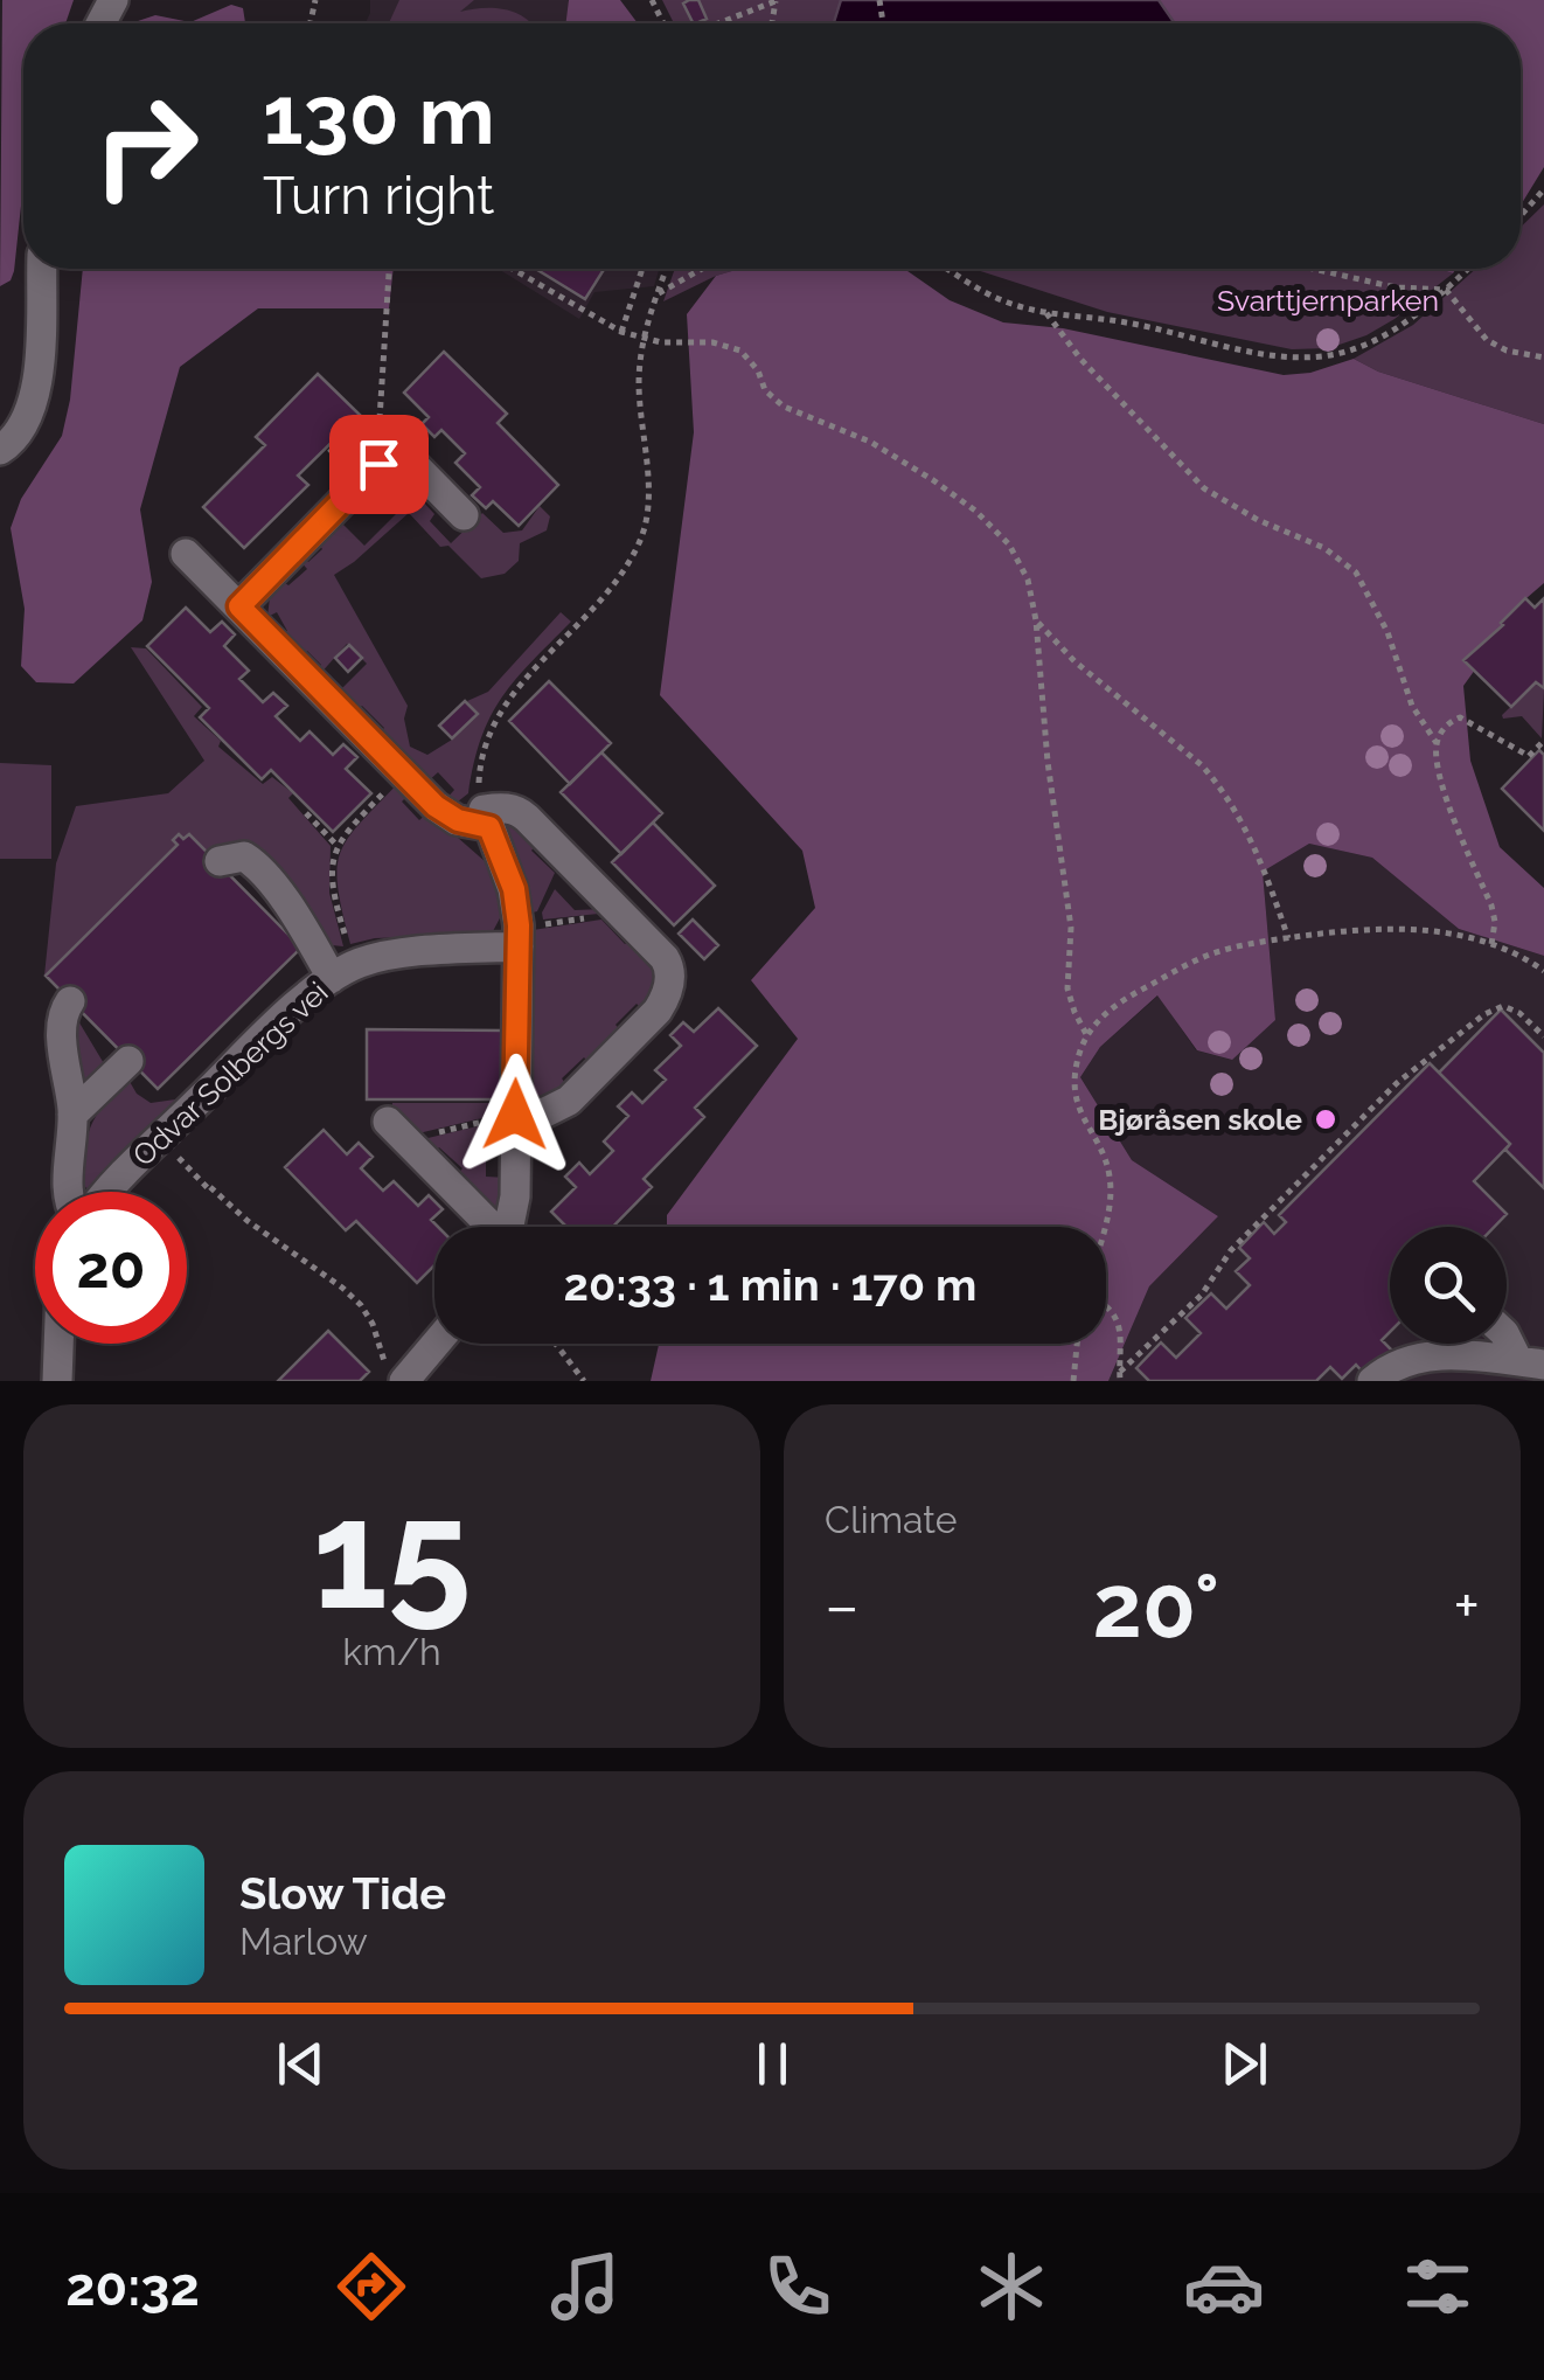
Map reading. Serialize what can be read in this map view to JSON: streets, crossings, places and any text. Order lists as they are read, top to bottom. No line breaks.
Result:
{"streets":{"street":["Odvar Solbergs vei"]},"parks":["Svarttjernparken"],"places":["Bjøråsen skole"],"page":{"turn":["130 m","Turn right"],"limit":"20","trip":"20:33 · 1 min · 170 m","tile":[["15","km/h"],"Climate"],"heat":["−","20°","+"],"song":["Slow Tide","Marlow"],"tabs":"20:32"}}
